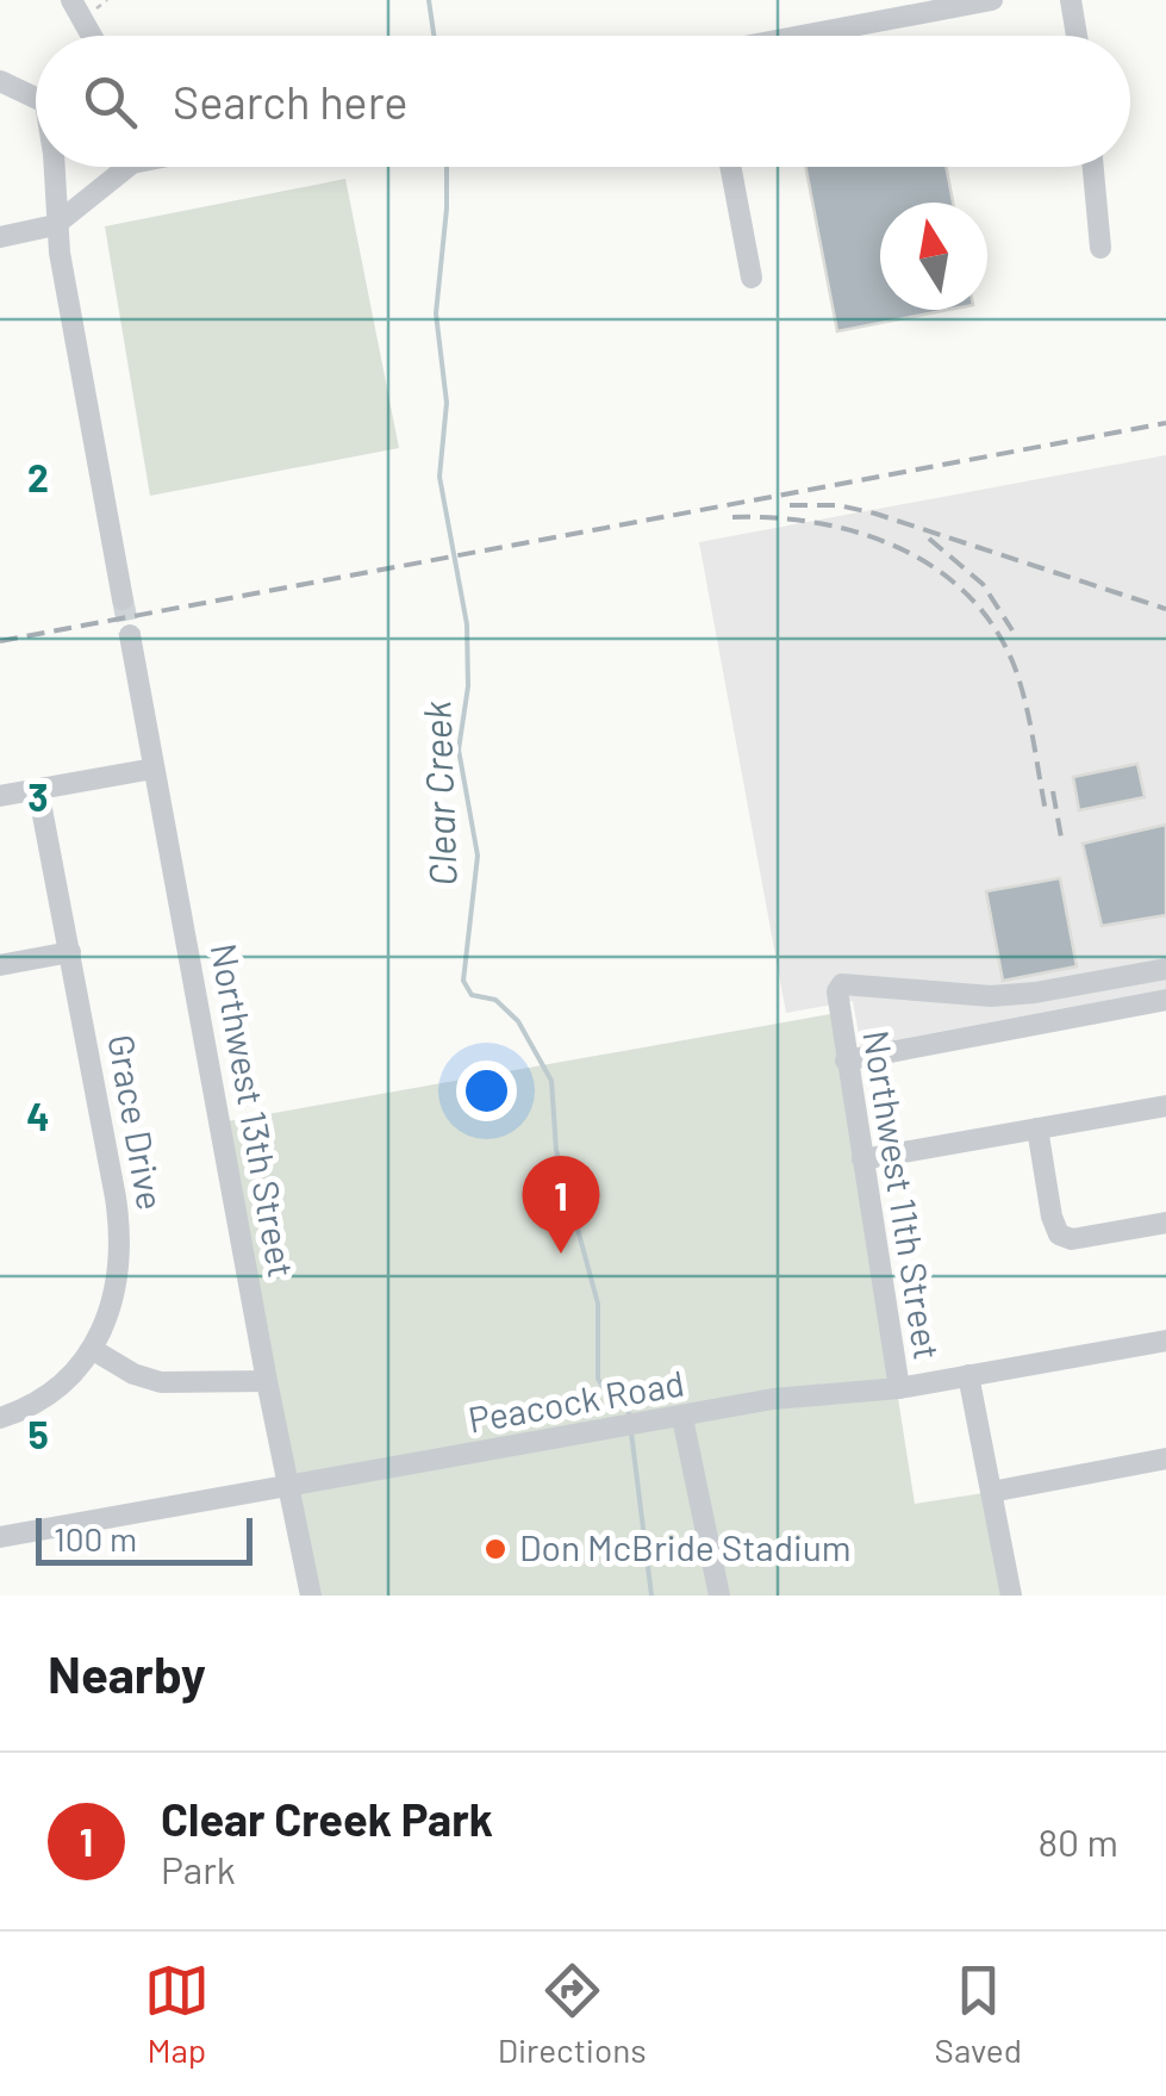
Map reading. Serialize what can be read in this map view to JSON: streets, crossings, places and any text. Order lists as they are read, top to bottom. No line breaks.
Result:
{"streets":{"street":["Northwest 13th Street","Grace Drive","Northwest 11th Street","Peacock Road"]},"crossings":[["Northwest 13th Street","Peacock Road"],["Northwest 11th Street","Peacock Road"]],"water":["Clear Creek"],"places":["Don McBride Stadium"],"scale_bar":"100 m","north":"top","page":{"search":"Search here","pins":"1","scale":"100 m","heading":"Nearby","list":[{"mark":"1","name":"Clear Creek Park","note":"Park","value":"80 m"}],"nav":["Map","Directions","Saved"]},"grid":{"rows":["2","3","4","5"]}}
